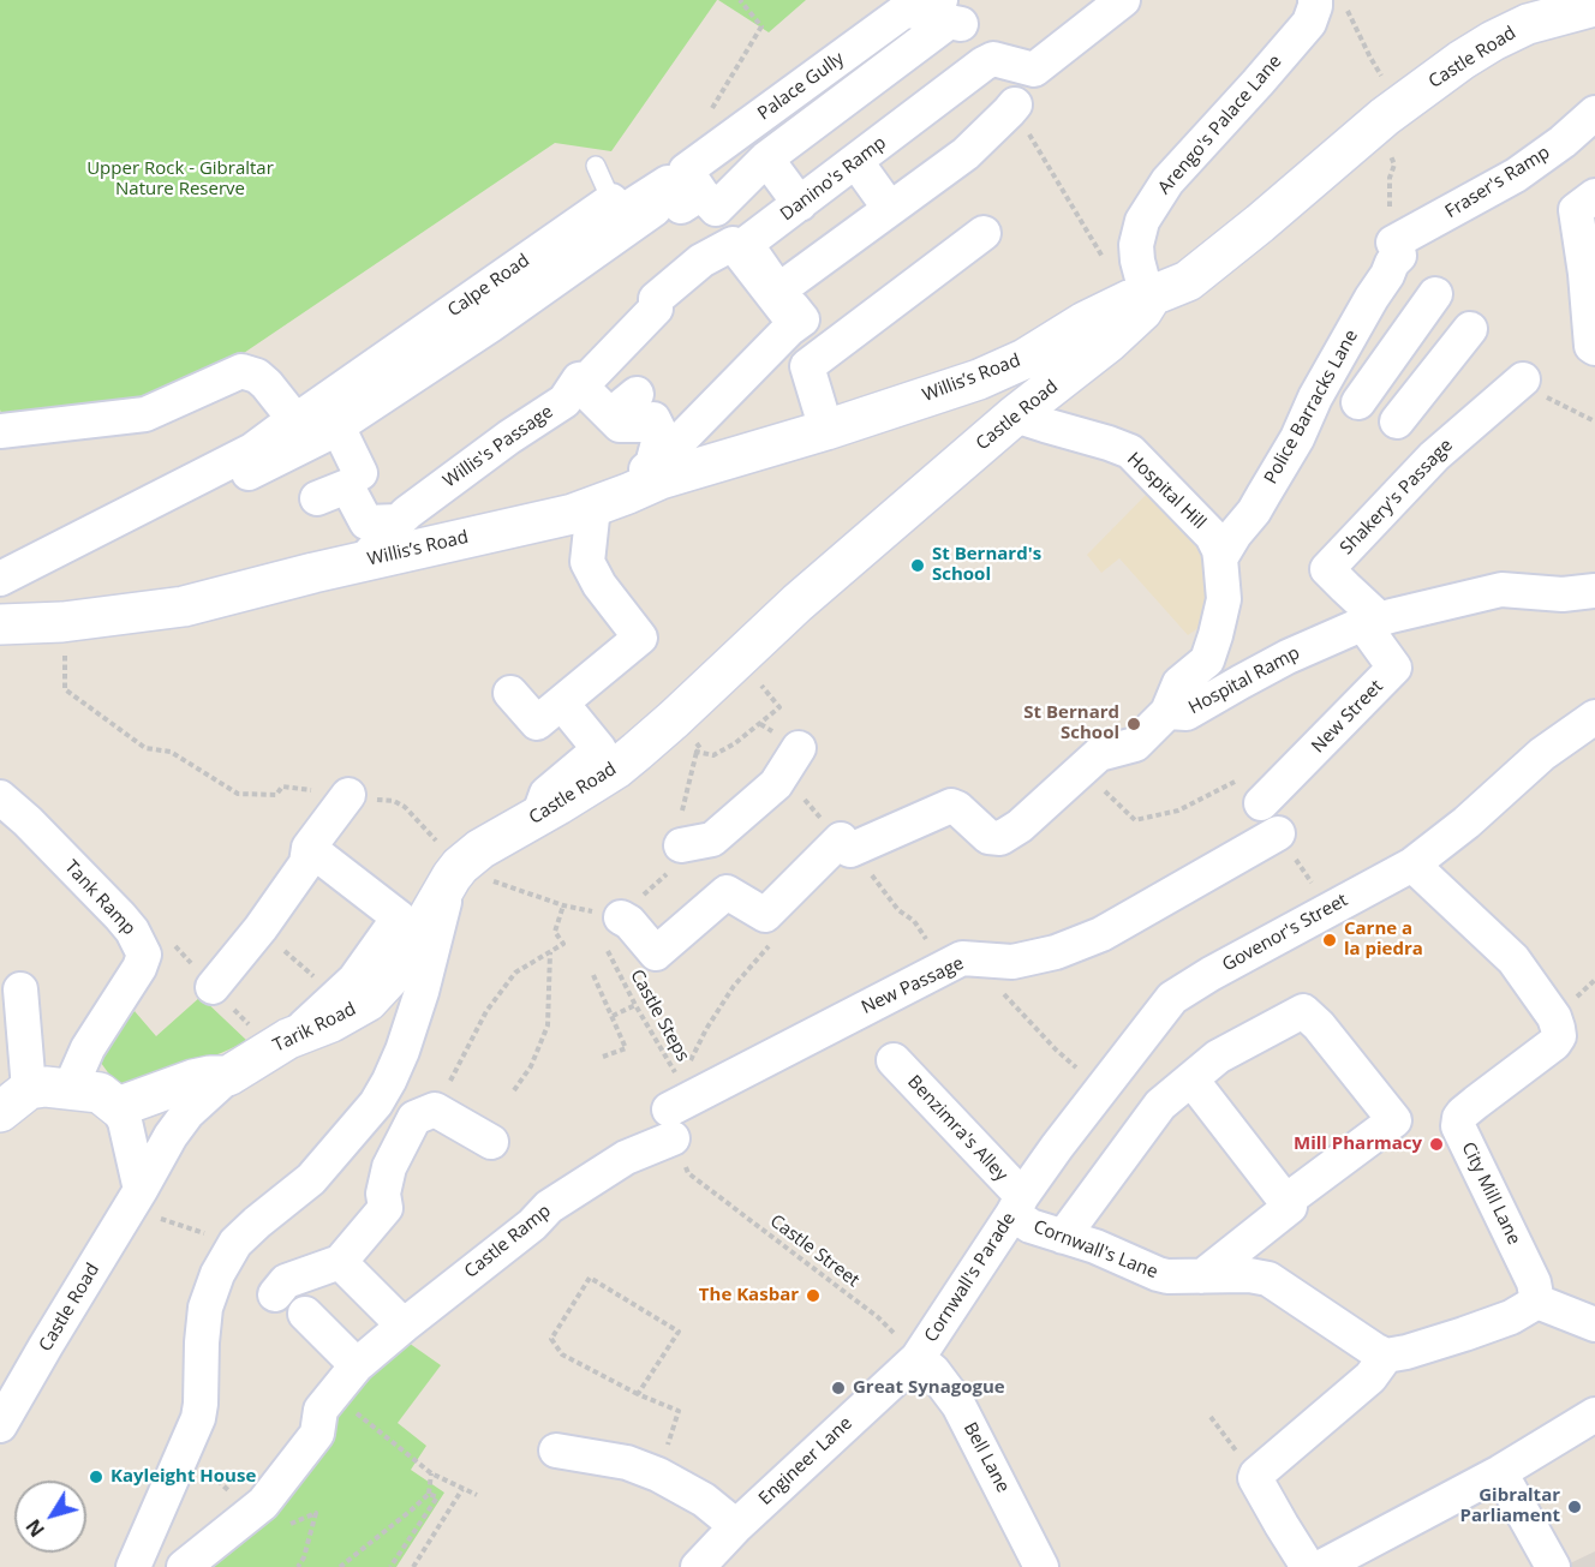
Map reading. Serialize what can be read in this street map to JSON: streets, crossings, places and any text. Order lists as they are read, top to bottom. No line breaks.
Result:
{"streets":{"street":["Castle Road","Palace Gully","Arengo's Palace Lane","Danino's Ramp","Fraser's Ramp","Calpe Road","Willis’s Road","Police Barracks Lane","Willis's Passage","Hospital Hill","Shakery's Passage","Hospital Ramp","New Street","Tank Ramp","Govenor's Street","New Passage","Tarik Road","Benzimra's Alley","City Mill Lane","Castle Ramp","Cornwall's Lane","Cornwall's Parade","Bell Lane","Engineer Lane"],"path":["Castle Steps","Castle Street"]},"crossings":[["Castle Road","Arengo's Palace Lane"],["Castle Road","Willis’s Road"],["Castle Road","Hospital Hill"],["Castle Road","Tarik Road"],["Arengo's Palace Lane","Willis’s Road"],["Fraser's Ramp","Police Barracks Lane"],["Willis’s Road","Willis's Passage"],["Police Barracks Lane","Hospital Hill"],["Hospital Hill","Hospital Ramp"],["Shakery's Passage","Hospital Ramp"],["Shakery's Passage","New Street"],["Hospital Ramp","New Street"],["Govenor's Street","Benzimra's Alley"],["Govenor's Street","City Mill Lane"],["Govenor's Street","Cornwall's Lane"],["Govenor's Street","Cornwall's Parade"],["New Passage","Castle Steps"],["New Passage","Castle Ramp"],["Castle Steps","Castle Ramp"],["Benzimra's Alley","Cornwall's Lane"],["Benzimra's Alley","Cornwall's Parade"],["Cornwall's Lane","Cornwall's Parade"],["Castle Street","Cornwall's Parade"],["Castle Street","Bell Lane"],["Castle Street","Engineer Lane"],["Cornwall's Parade","Bell Lane"],["Cornwall's Parade","Engineer Lane"],["Bell Lane","Engineer Lane"]],"parks":["Upper Rock - Gibraltar Nature Reserve"],"places":["St Bernard's School","St Bernard School","Carne a la piedra","Mill Pharmacy","The Kasbar","Great Synagogue","Kayleight House","Gibraltar Parliament"],"north":"bottom left"}
